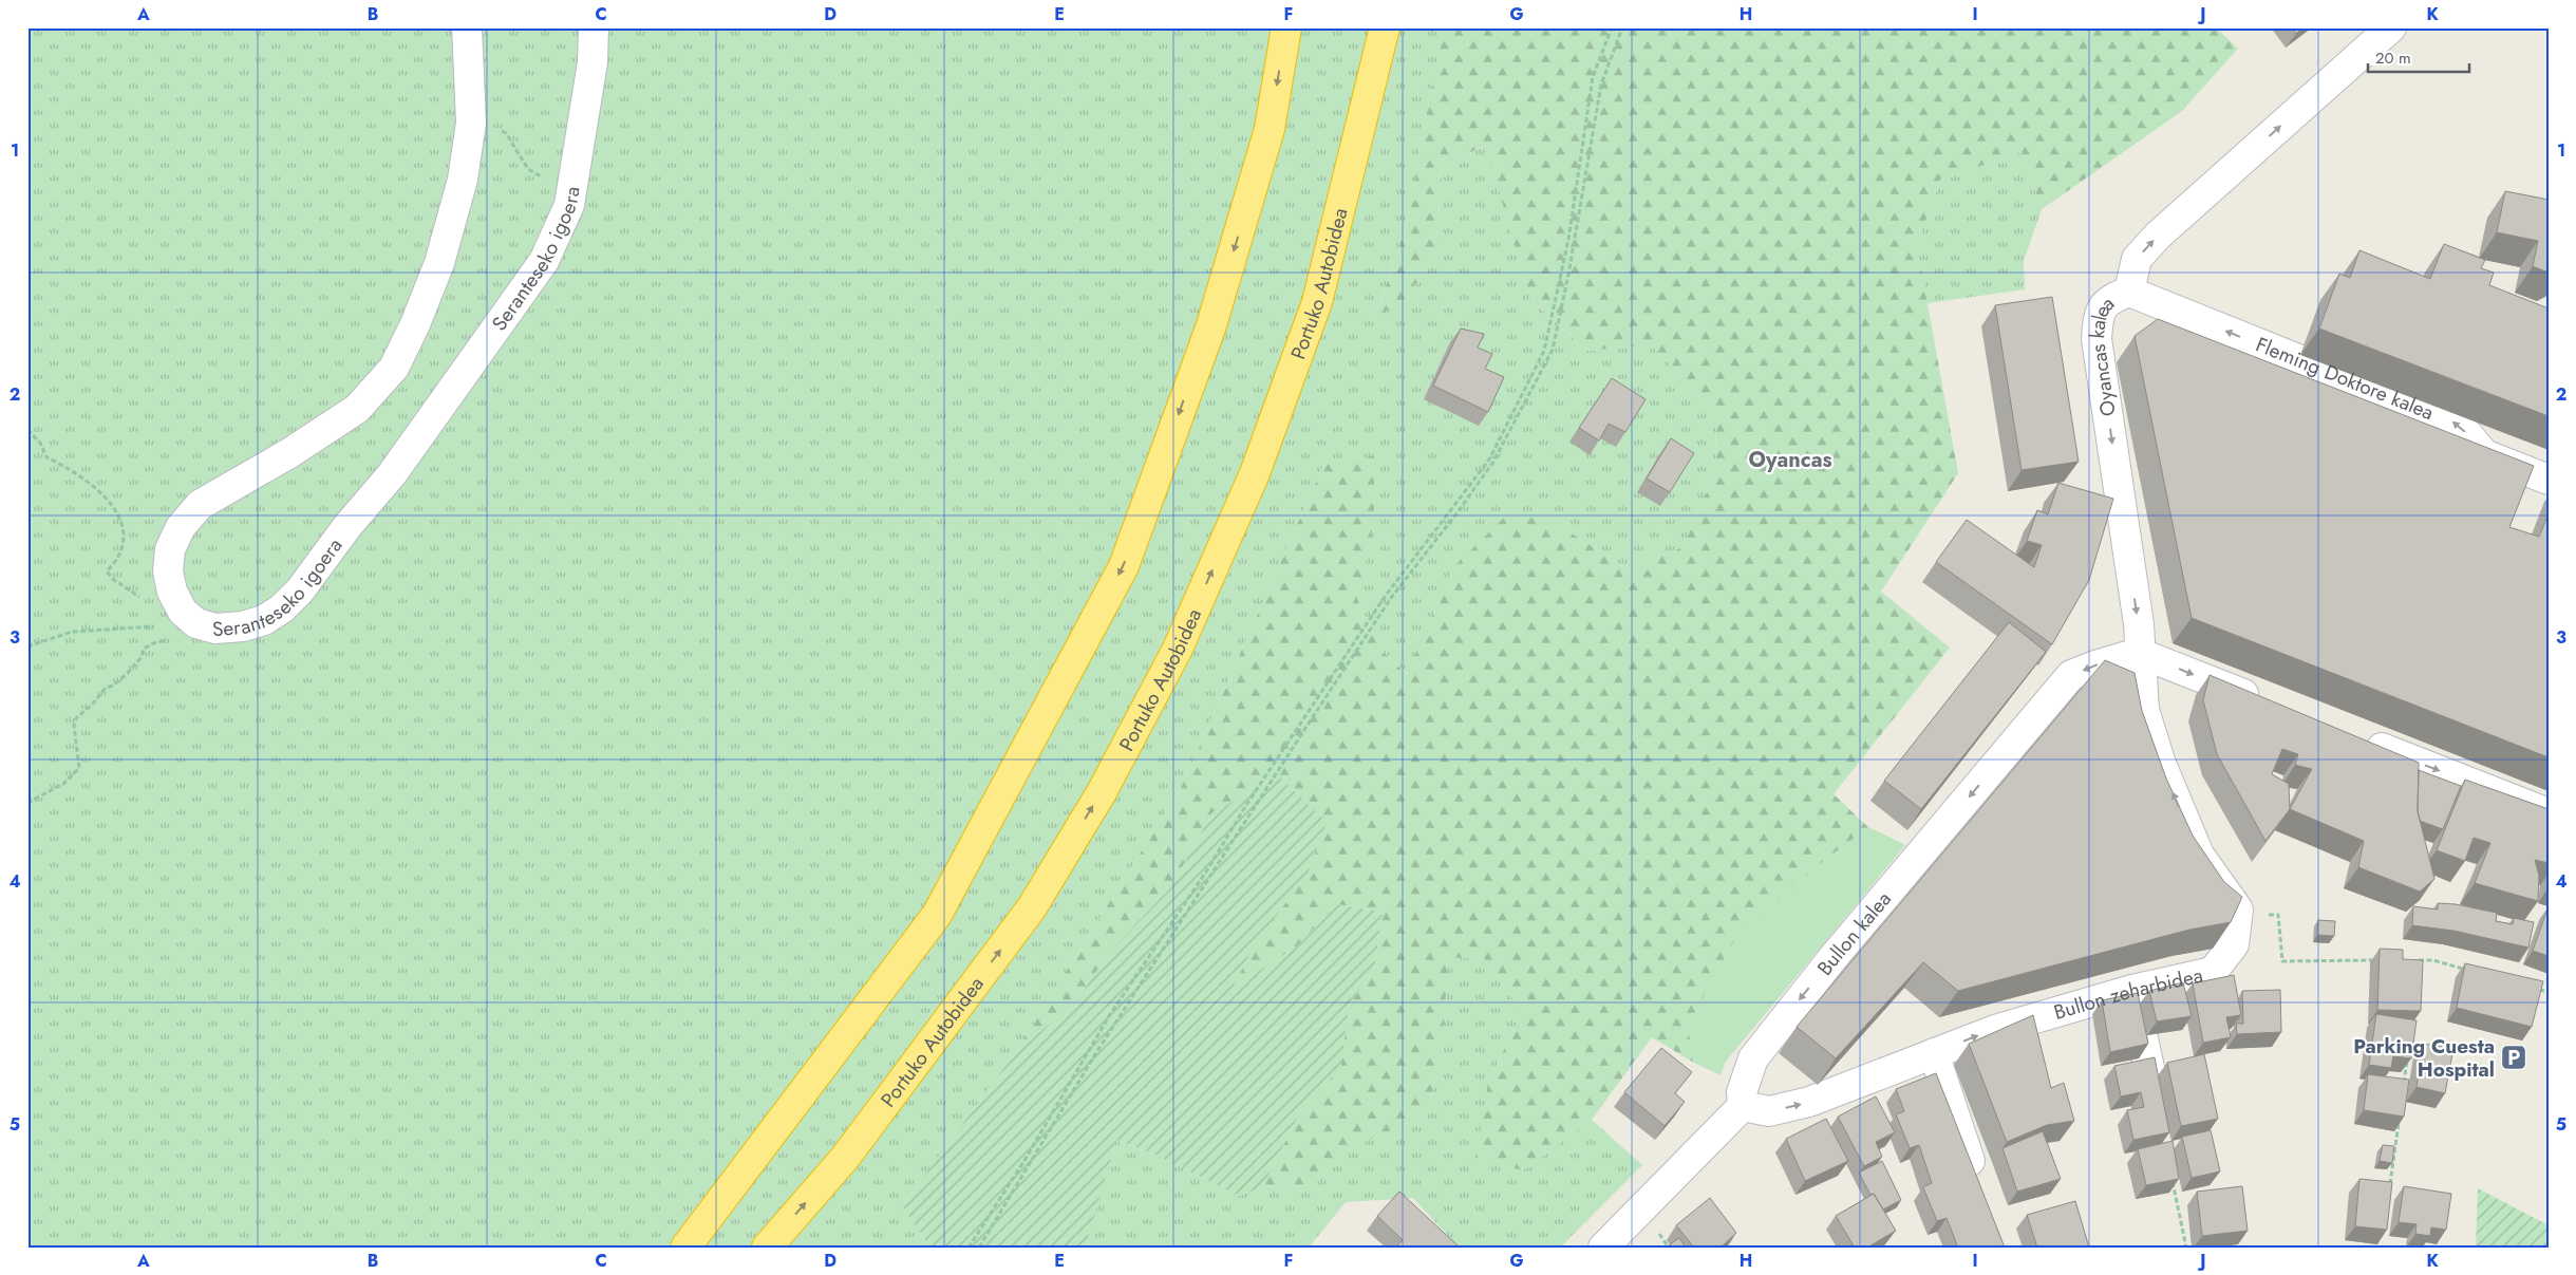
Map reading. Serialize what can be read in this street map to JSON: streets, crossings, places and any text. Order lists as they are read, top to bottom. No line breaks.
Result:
{"streets":{"highway":["Portuko Autobidea"],"street":["Seranteseko igoera","Oyancas kalea","Fleming Doktore kalea","Bullon kalea","Bullon zeharbidea"]},"crossings":[["Oyancas kalea","Fleming Doktore kalea"],["Oyancas kalea","Bullon kalea"],["Oyancas kalea","Bullon zeharbidea"],["Bullon kalea","Bullon zeharbidea"]],"one_way":["Fleming Doktore kalea","Bullon kalea"],"districts":["Oyancas"],"places":{"parking":["Parking Cuesta Hospital"]},"scale_bar":"20 m","grid":{"columns":["A","B","C","D","E","F","G","H","I","J","K"],"rows":["1","2","3","4","5"]}}
